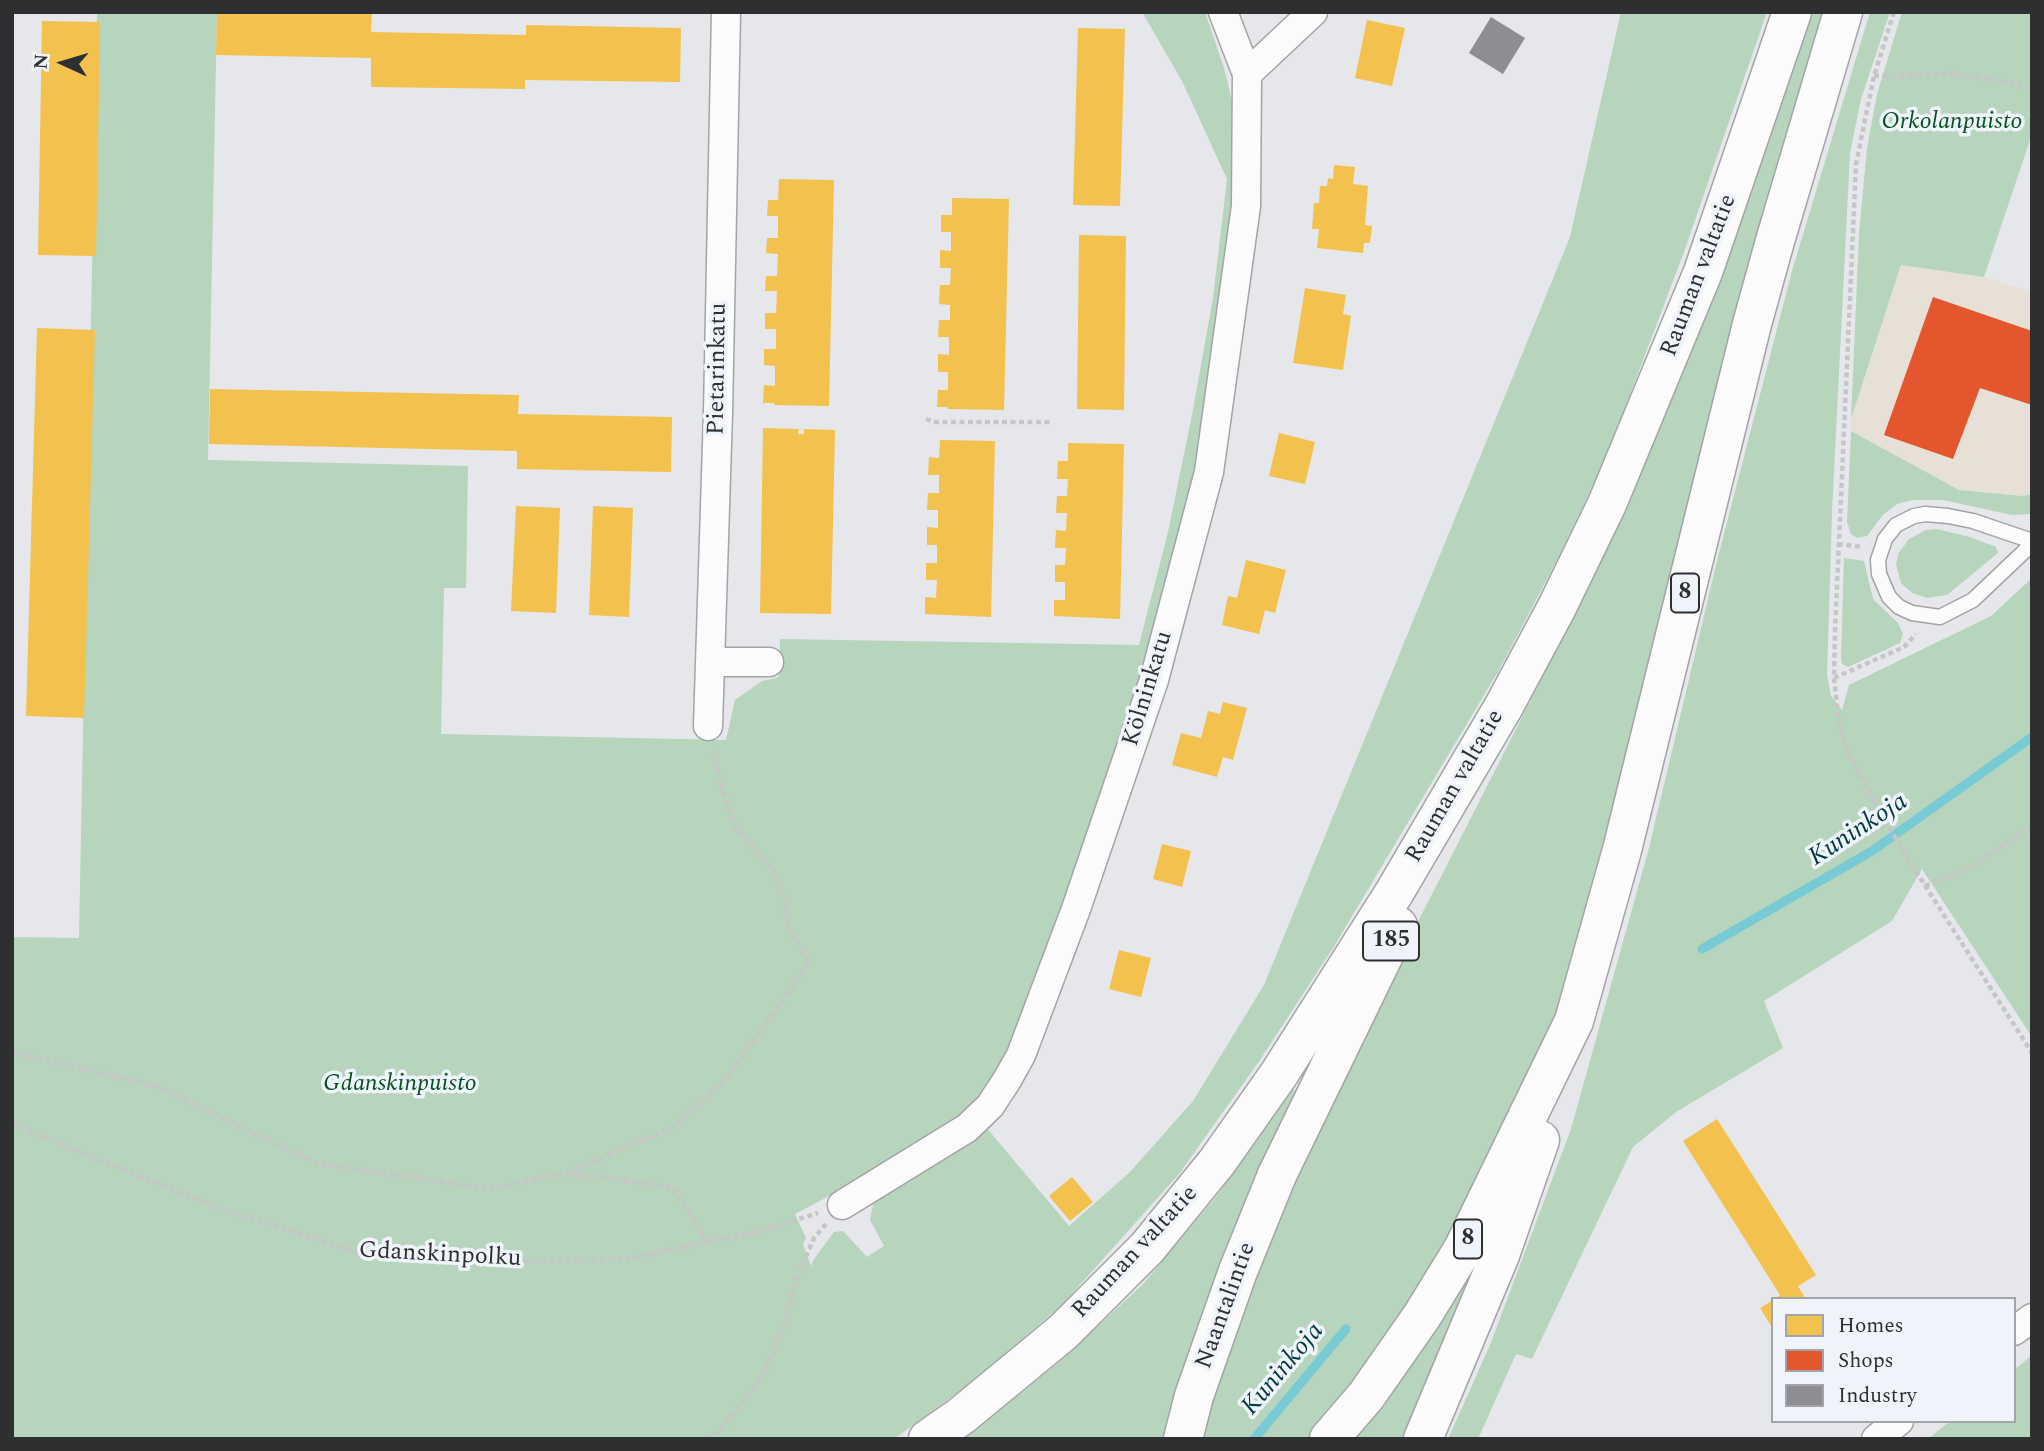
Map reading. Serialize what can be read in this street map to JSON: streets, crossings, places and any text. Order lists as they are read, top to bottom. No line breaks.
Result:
{"streets":{"main road":["Rauman valtatie","8","185","Naantalintie"],"street":["Pietarinkatu","Kölninkatu"],"path":["Gdanskinpolku"]},"crossings":[["Rauman valtatie","Naantalintie"],["Kölninkatu","Gdanskinpolku"]],"water":["Kuninkoja"],"parks":["Orkolanpuisto","Gdanskinpuisto"],"legend":["Homes","Shops","Industry"],"north":"left"}
